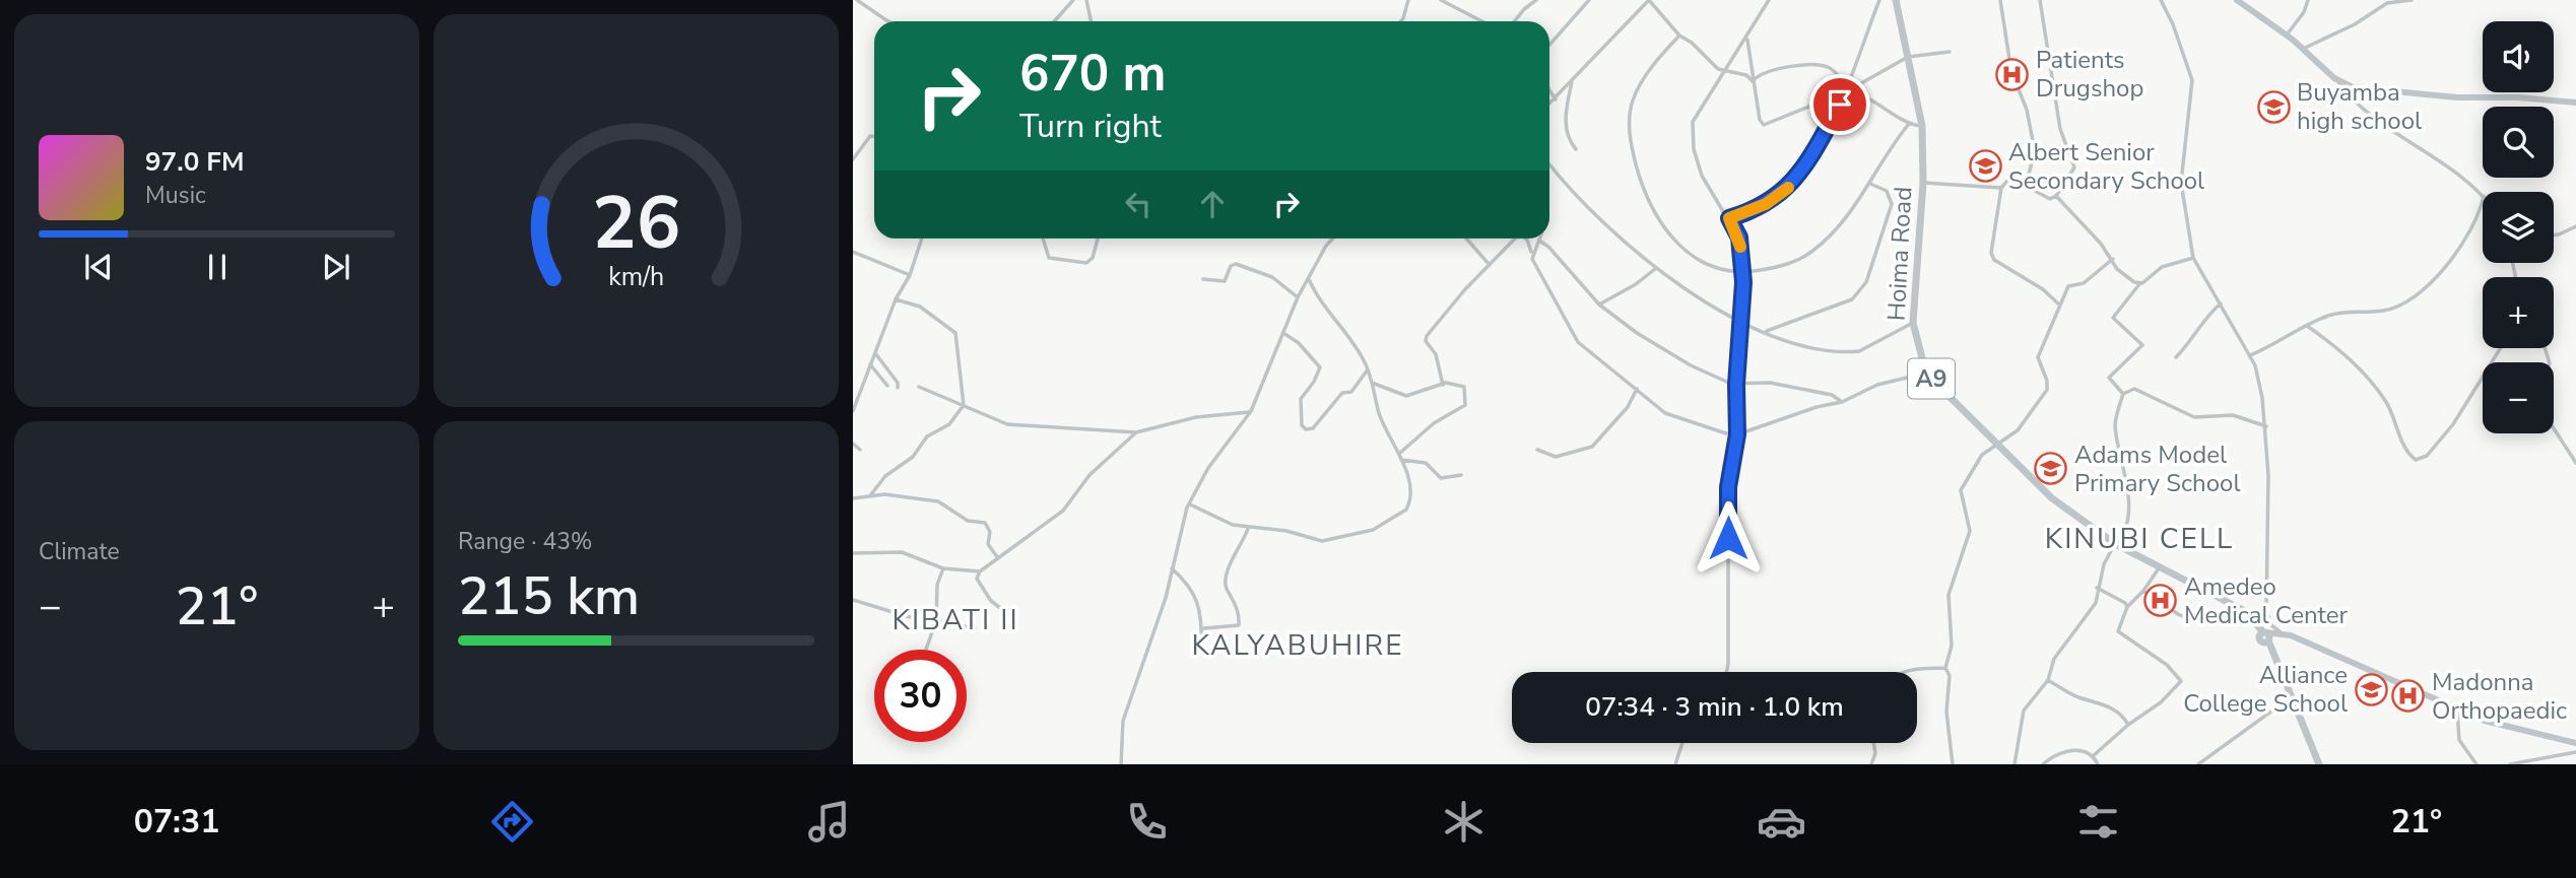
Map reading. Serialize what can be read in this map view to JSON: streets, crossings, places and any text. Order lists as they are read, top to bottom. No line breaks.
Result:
{"streets":{"main road":["Hoima Road","A9"]},"crossings":[["Hoima Road","A9"]],"districts":["KINUBI CELL","KIBATI II","KALYABUHIRE"],"places":{"hospital":["Patients Drugshop","Amedeo Medical Center","Madonna Orthopaedic"],"school or university":["Buyamba high school","Albert Senior Secondary School","Adams Model Primary School","Alliance College School"]},"page":{"map_buttons":["+","−"],"turn":["670 m","Turn right"],"song":["97.0 FM","Music"],"tile":["Climate",["Range · 43%","215 km"]],"heat":["−","21°","+"],"limit":"30","trip":"07:34 · 3 min · 1.0 km","tabs":["07:31","21°"],"gauge":["26","km/h"]}}
